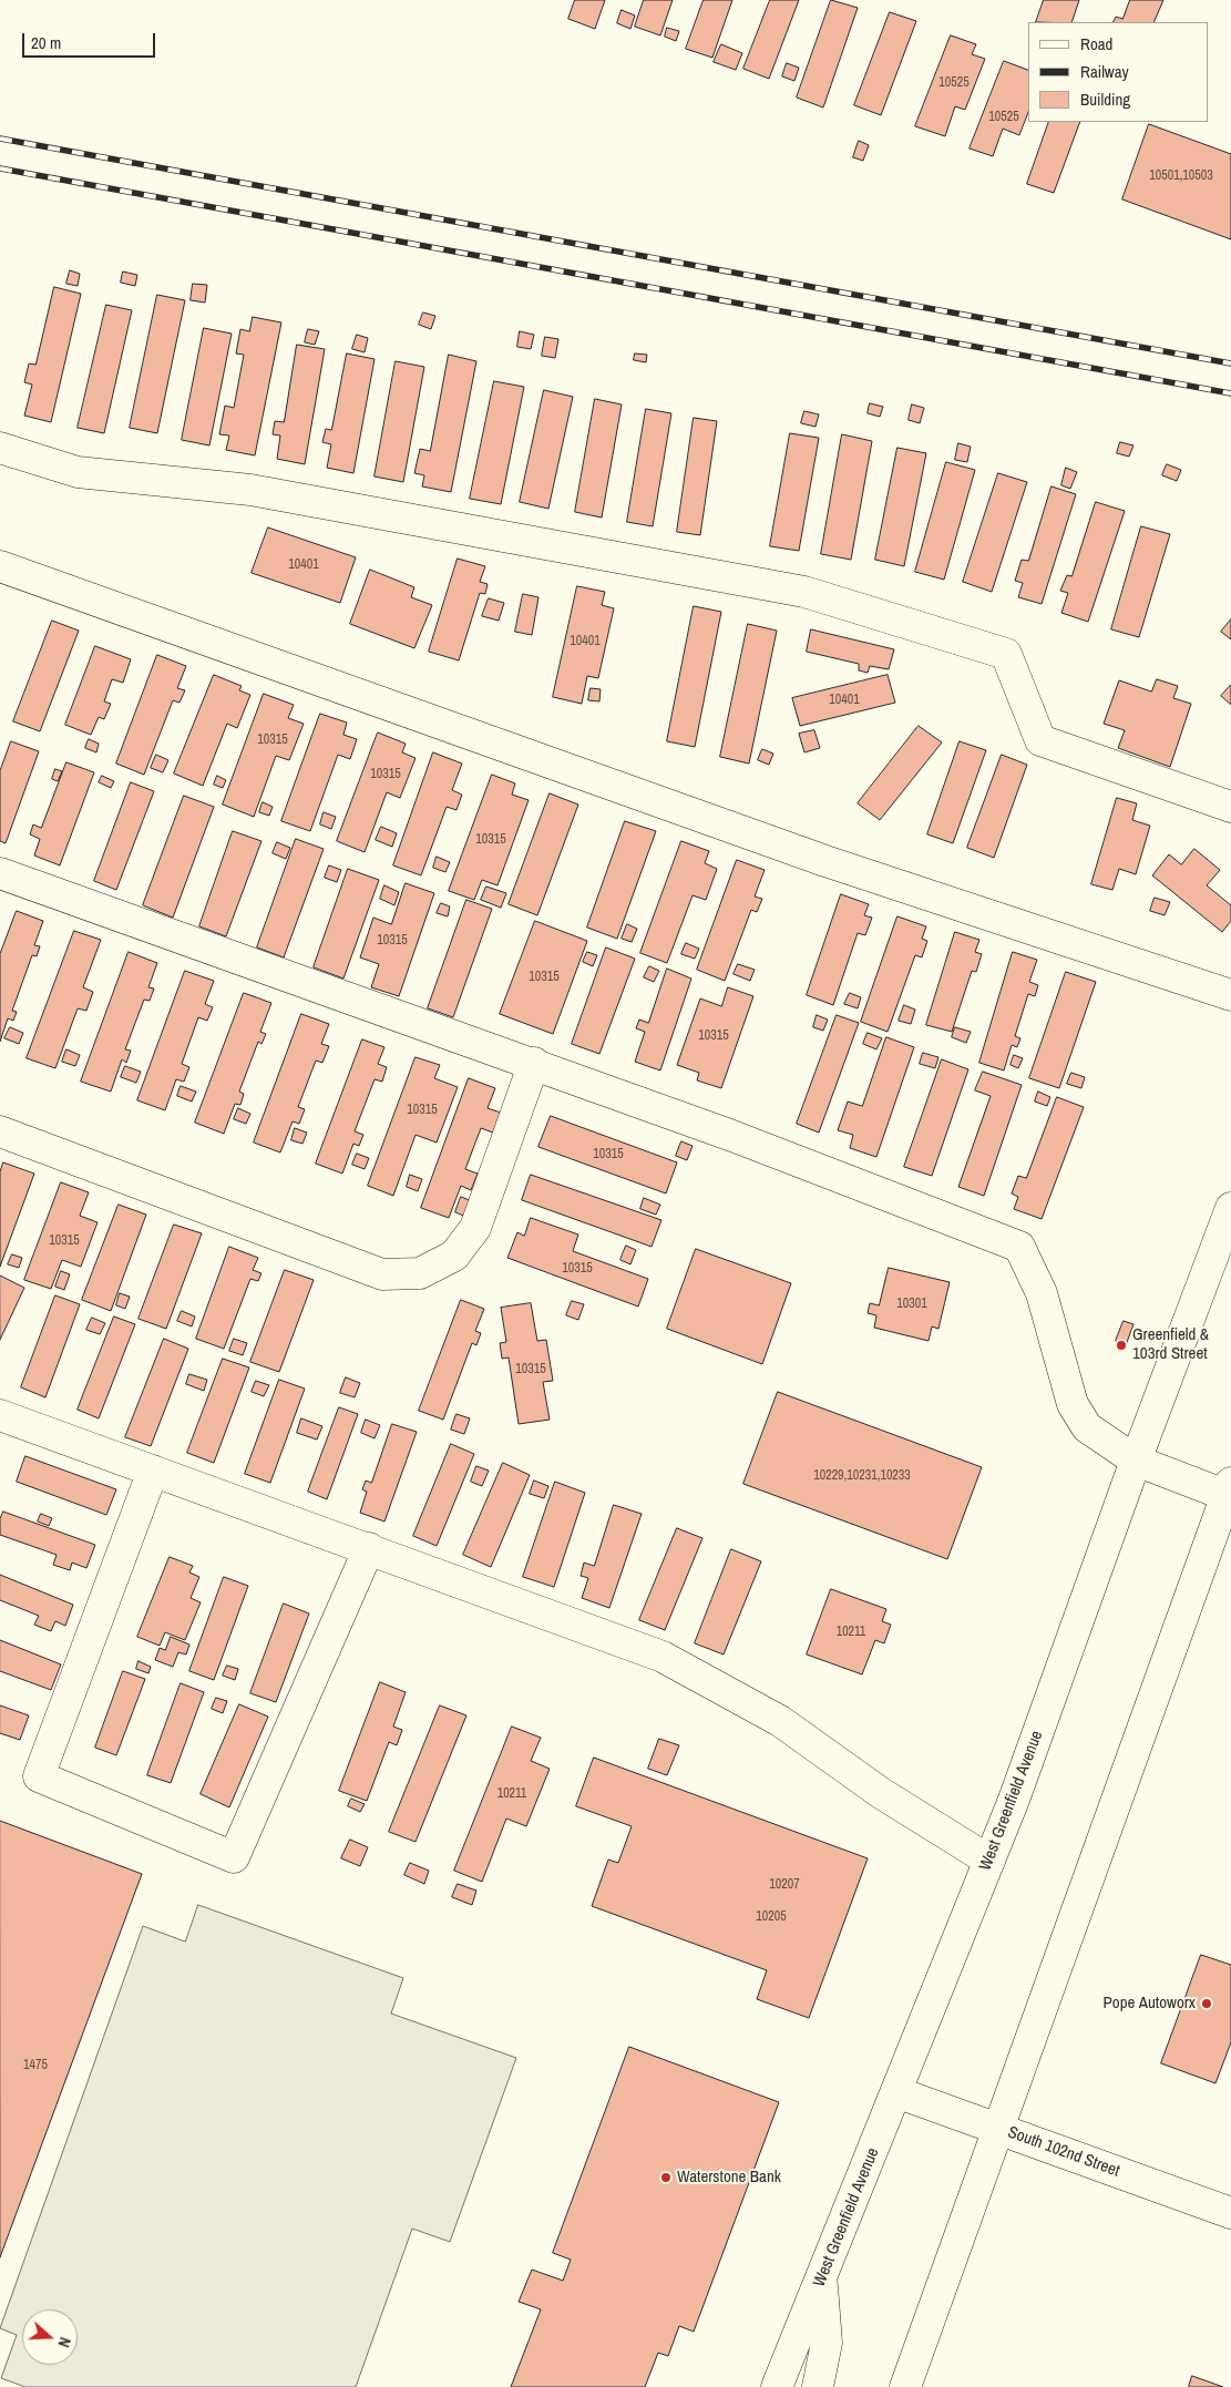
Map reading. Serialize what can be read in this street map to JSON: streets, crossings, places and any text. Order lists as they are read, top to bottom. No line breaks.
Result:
{"streets":{"street":["West Greenfield Avenue","South 102nd Street"]},"crossings":[["West Greenfield Avenue","South 102nd Street"]],"places":["Greenfield & 103rd Street","Pope Autoworx","Waterstone Bank"],"house_numbers":["10525","10525","10501,10503","10401","10401","10401","10315","10315","10315","10315","10315","10315","10315","10315","10315","10315","10301","10315","10229,10231,10233","10211","10211","10207","10205","1475"],"legend":["Road","Railway","Building"],"scale_bar":"20 m","north":"right"}
